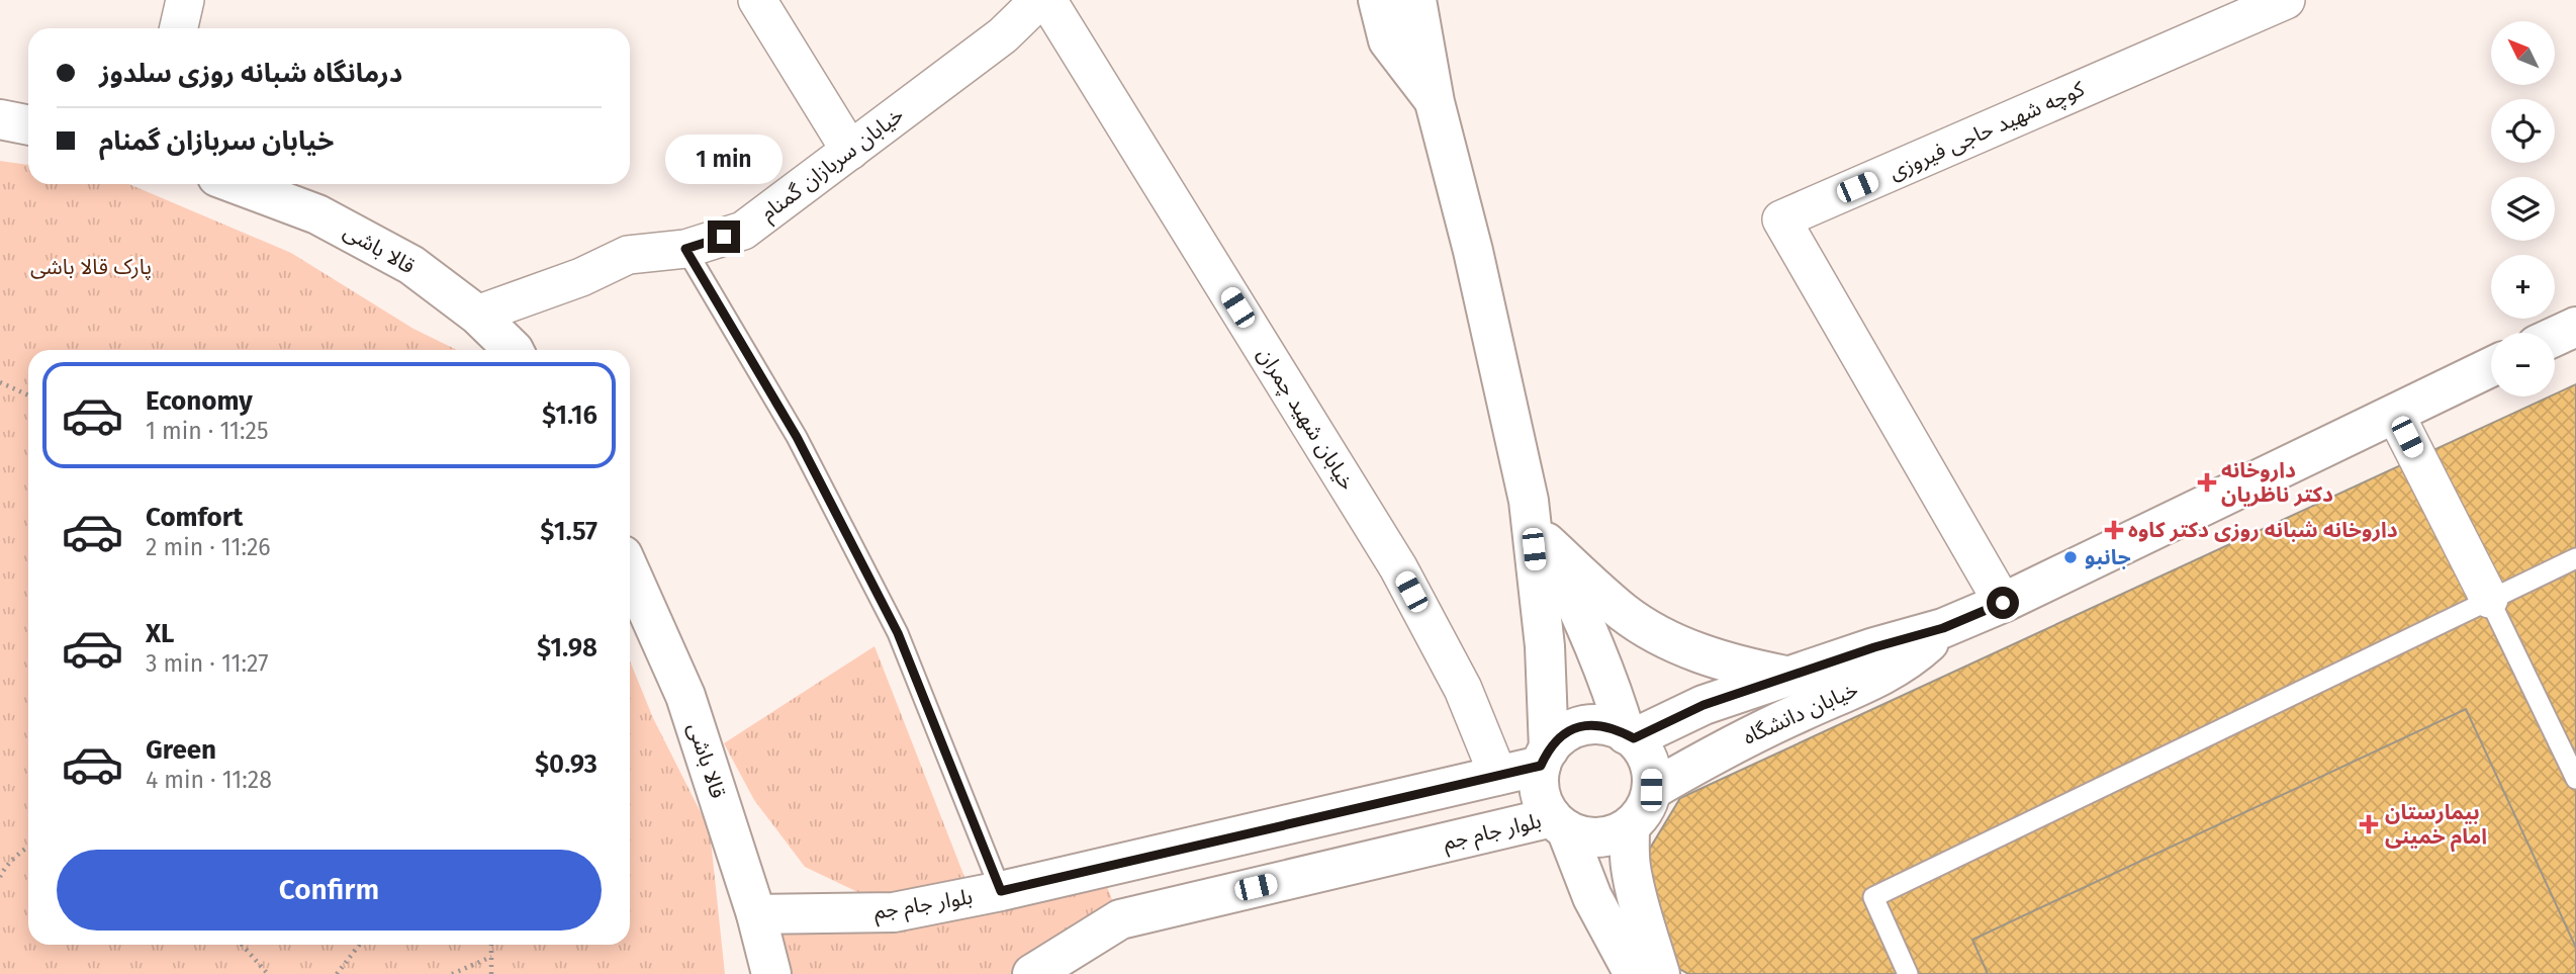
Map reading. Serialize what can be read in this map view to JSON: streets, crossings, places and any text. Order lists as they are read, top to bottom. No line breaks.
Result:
{"streets":{"main road":["قالا باشی","خیابان دانشگاه","بلوار جام جم"],"street":["کوچه شهید حاجی فیروزی","خیابان سربازان گمنام","خیابان شهید چمران"]},"crossings":[["کوچه شهید حاجی فیروزی","خیابان دانشگاه"],["خیابان سربازان گمنام","قالا باشی"],["قالا باشی","بلوار جام جم"],["خیابان شهید چمران","بلوار جام جم"],["خیابان دانشگاه","بلوار جام جم"]],"parks":["پارک قالا باشی"],"places":{"health":["داروخانه دکتر ناظریان","داروخانه شبانه روزی دکتر کاوه","بیمارستان امام خمینی"],"other":["جانبو"]},"north":"top left","page":{"map_buttons":["+","−"],"banner":["درمانگاه شبانه روزی سلدوز","خیابان سربازان گمنام"],"bubble":"1 min","list":[{"name":"Economy","note":"1 min · 11:25","value":"$1.16"},{"name":"Comfort","note":"2 min · 11:26","value":"$1.57"},{"name":"XL","note":"3 min · 11:27","value":"$1.98"},{"name":"Green","note":"4 min · 11:28","value":"$0.93"}],"buttons":"Confirm"}}
